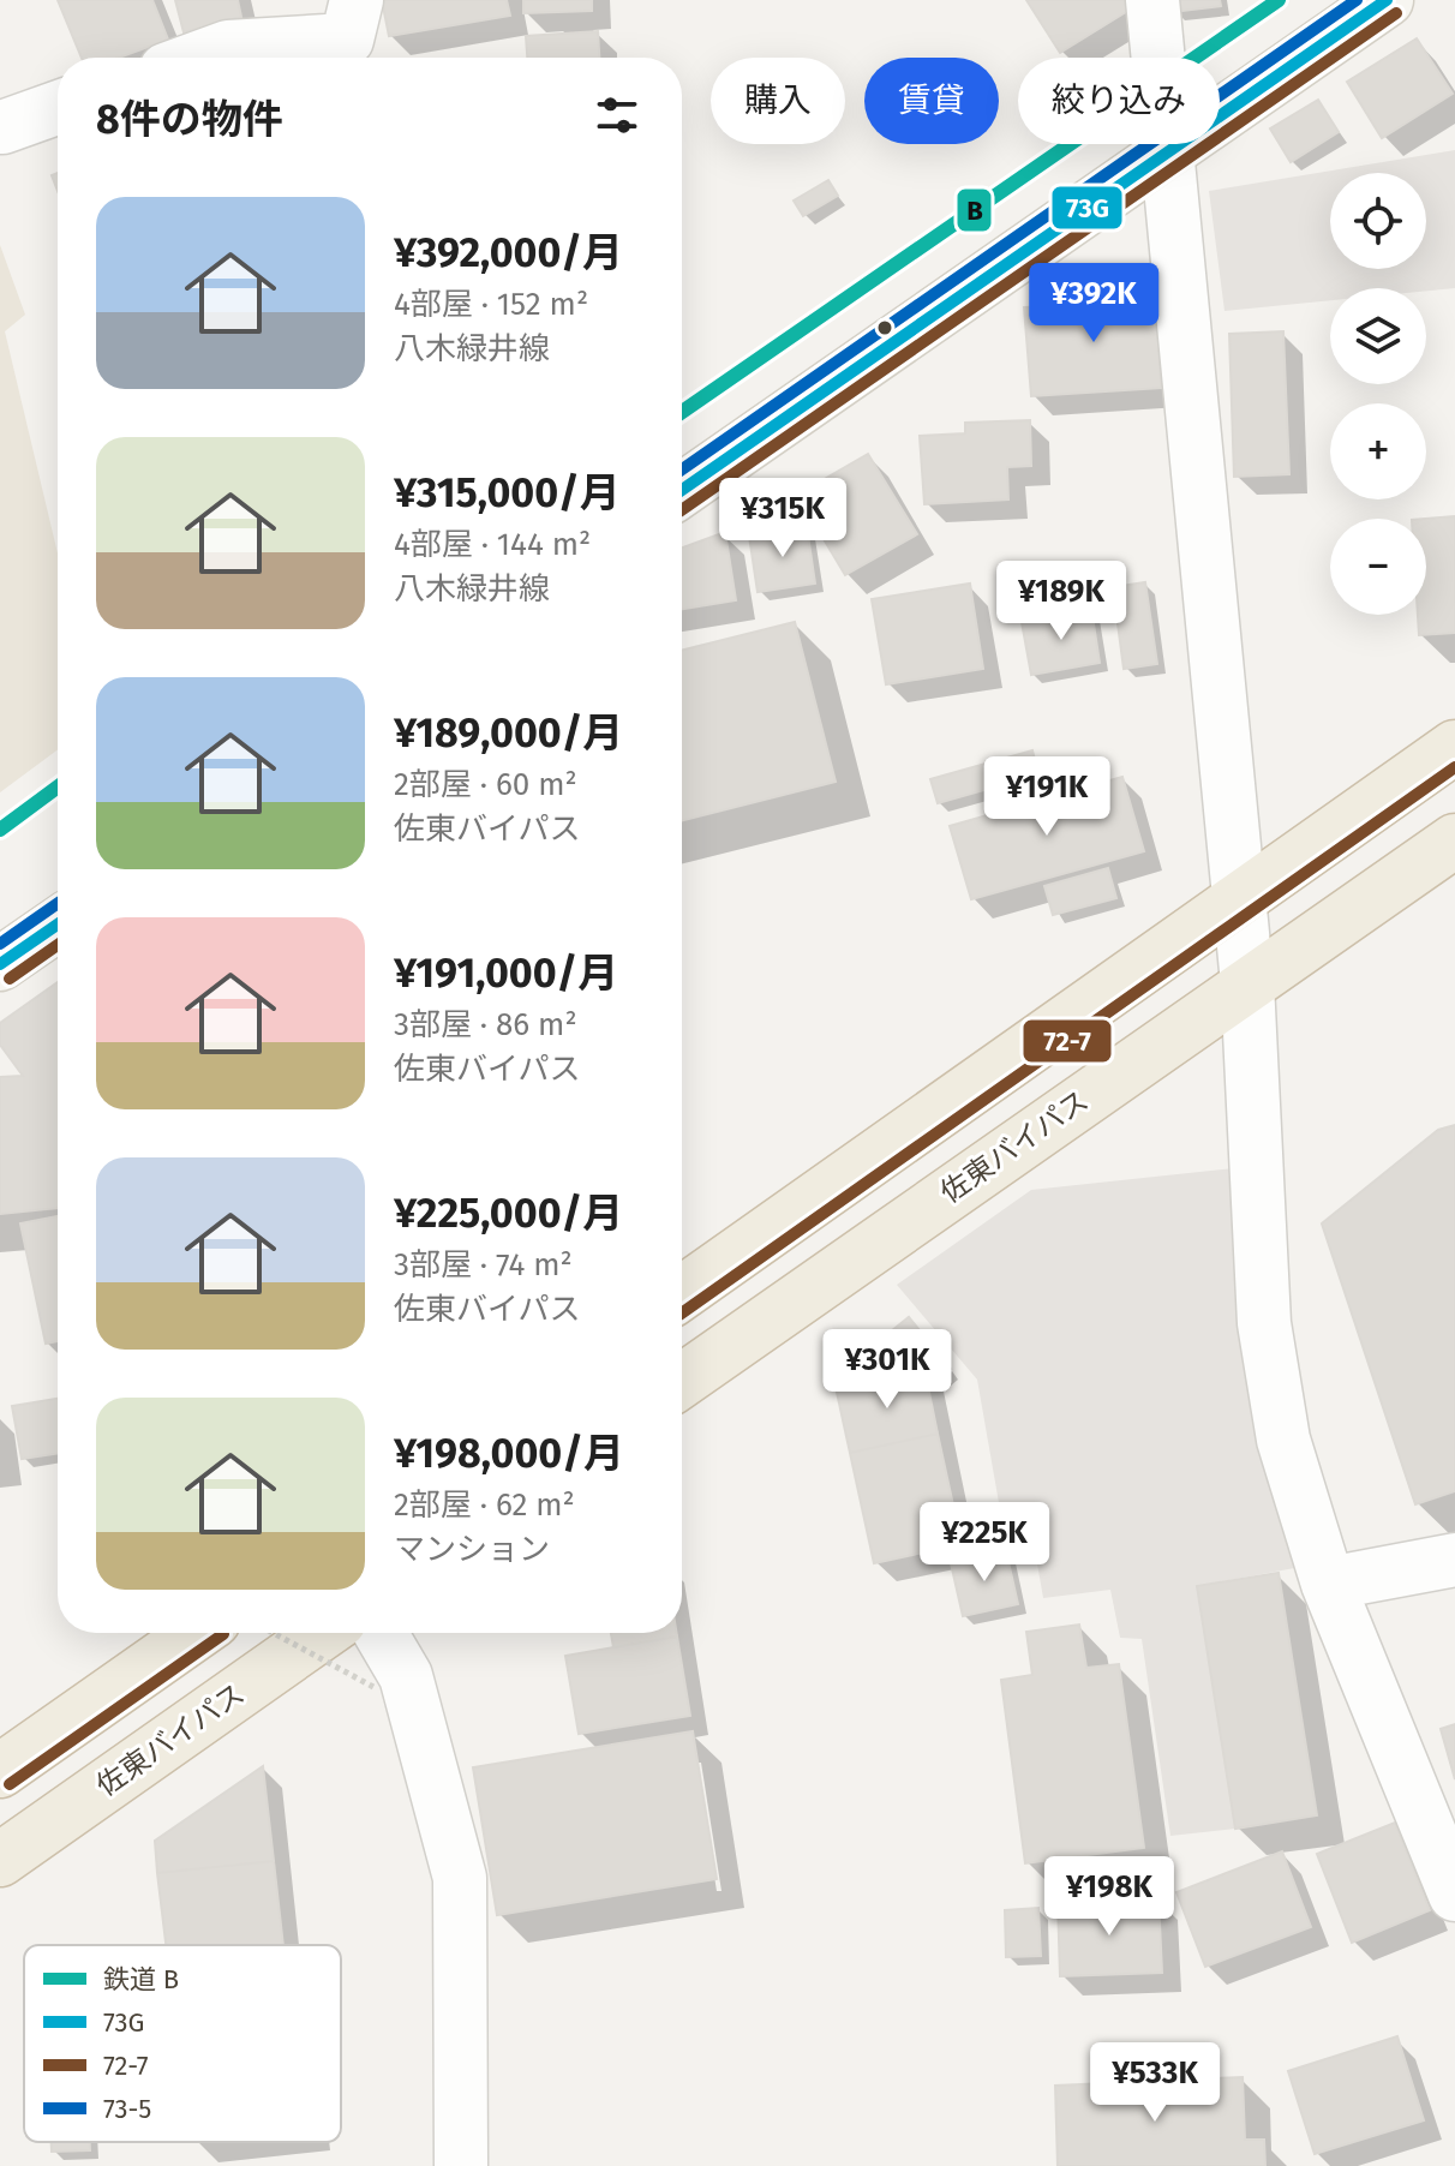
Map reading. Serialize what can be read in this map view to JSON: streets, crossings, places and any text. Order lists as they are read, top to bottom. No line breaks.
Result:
{"streets":{"highway":["佐東バイパス"]},"lines":["rail line B","transit line 73G","transit line 73-5","transit line 72-7"],"legend":["鉄道 B","73G","72-7","73-5"],"page":{"chip":["購入","賃貸","絞り込み"],"heading":"8件の物件","map_buttons":["+","−"],"list":[{"name":"¥392,000/月","note":"4部屋 · 152 m² · 八木緑井線"},{"name":"¥315,000/月","note":"4部屋 · 144 m² · 八木緑井線"},{"name":"¥189,000/月","note":"2部屋 · 60 m² · 佐東バイパス"},{"name":"¥191,000/月","note":"3部屋 · 86 m² · 佐東バイパス"},{"name":"¥225,000/月","note":"3部屋 · 74 m² · 佐東バイパス"},{"name":"¥198,000/月","note":"2部屋 · 62 m² · マンション"}],"price":["¥392K","¥315K","¥189K","¥191K","¥301K","¥225K","¥198K","¥533K"]}}
